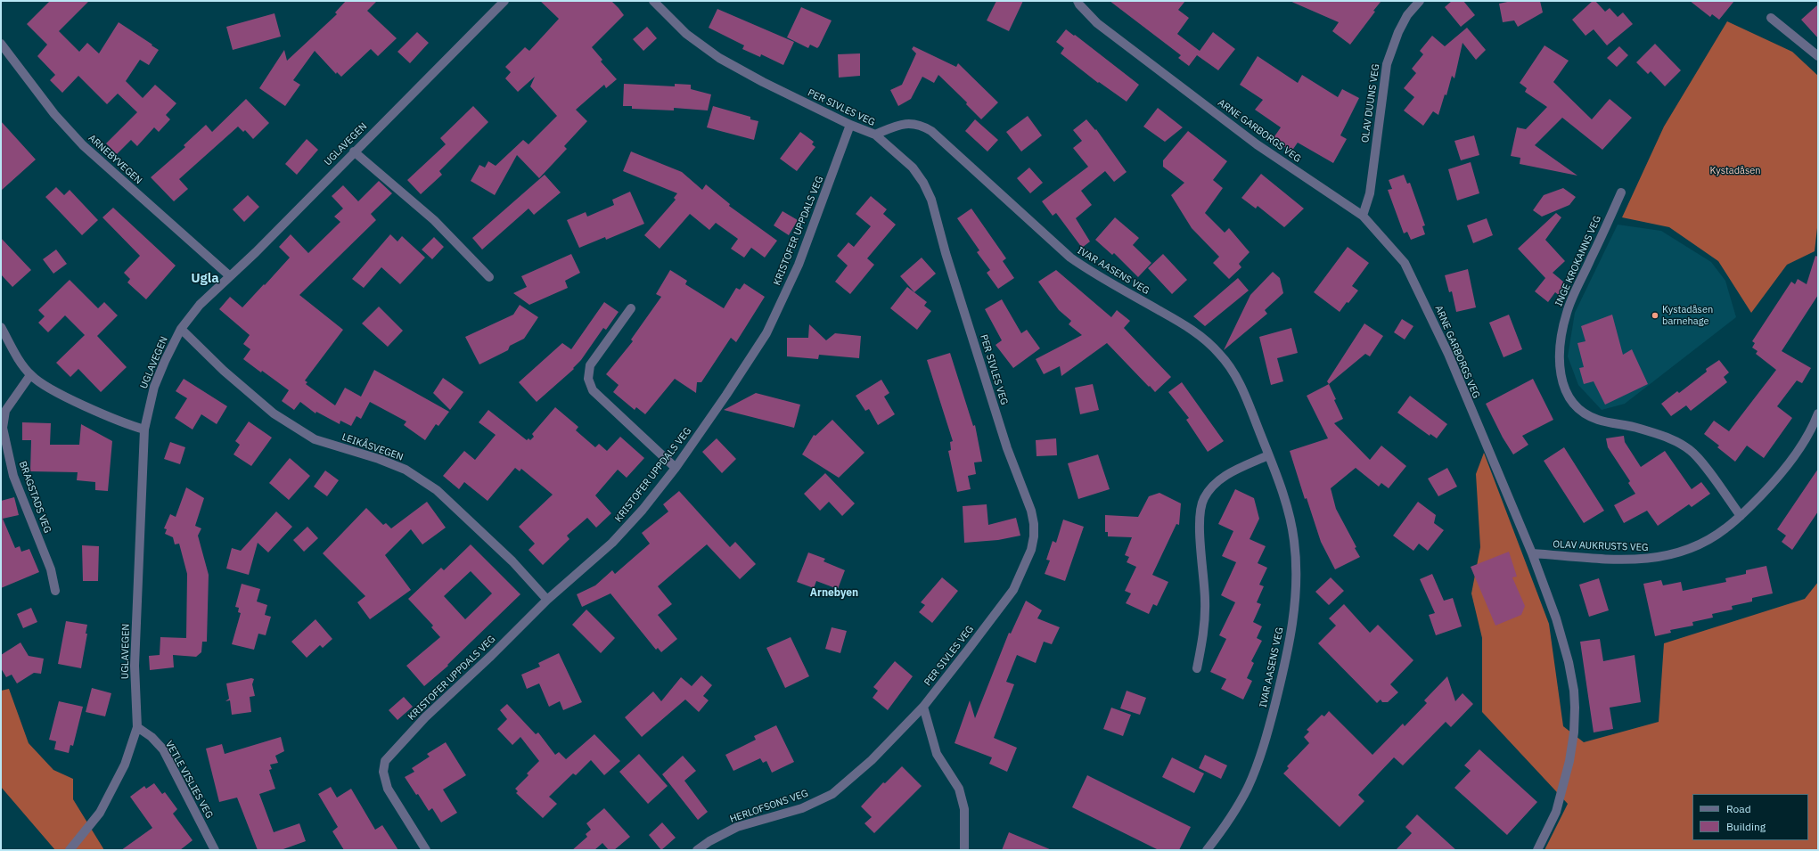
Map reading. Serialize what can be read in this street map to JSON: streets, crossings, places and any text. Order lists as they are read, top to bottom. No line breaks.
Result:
{"streets":{"street":["OLAV DUUNS VEG","PER SIVLES VEG","ARNE GARBORGS VEG","UGLAVEGEN","ARNEBYVEGEN","KRISTOFER UPPDALS VEG","INGE KROKANNS VEG","IVAR AASENS VEG","LEIKÅSVEGEN","BRAGSTADS VEG","OLAV AUKRUSTS VEG","VETLE VISLIES VEG","HERLOFSONS VEG"]},"crossings":[["OLAV DUUNS VEG","ARNE GARBORGS VEG"],["PER SIVLES VEG","KRISTOFER UPPDALS VEG"],["PER SIVLES VEG","IVAR AASENS VEG"],["PER SIVLES VEG","HERLOFSONS VEG"],["ARNE GARBORGS VEG","OLAV AUKRUSTS VEG"],["UGLAVEGEN","ARNEBYVEGEN"],["UGLAVEGEN","LEIKÅSVEGEN"],["UGLAVEGEN","VETLE VISLIES VEG"],["KRISTOFER UPPDALS VEG","LEIKÅSVEGEN"],["INGE KROKANNS VEG","OLAV AUKRUSTS VEG"]],"districts":["Ugla","Arnebyen"],"parks":["Kystadåsen"],"places":["Kystadåsen barnehage"],"legend":["Road","Building"]}
